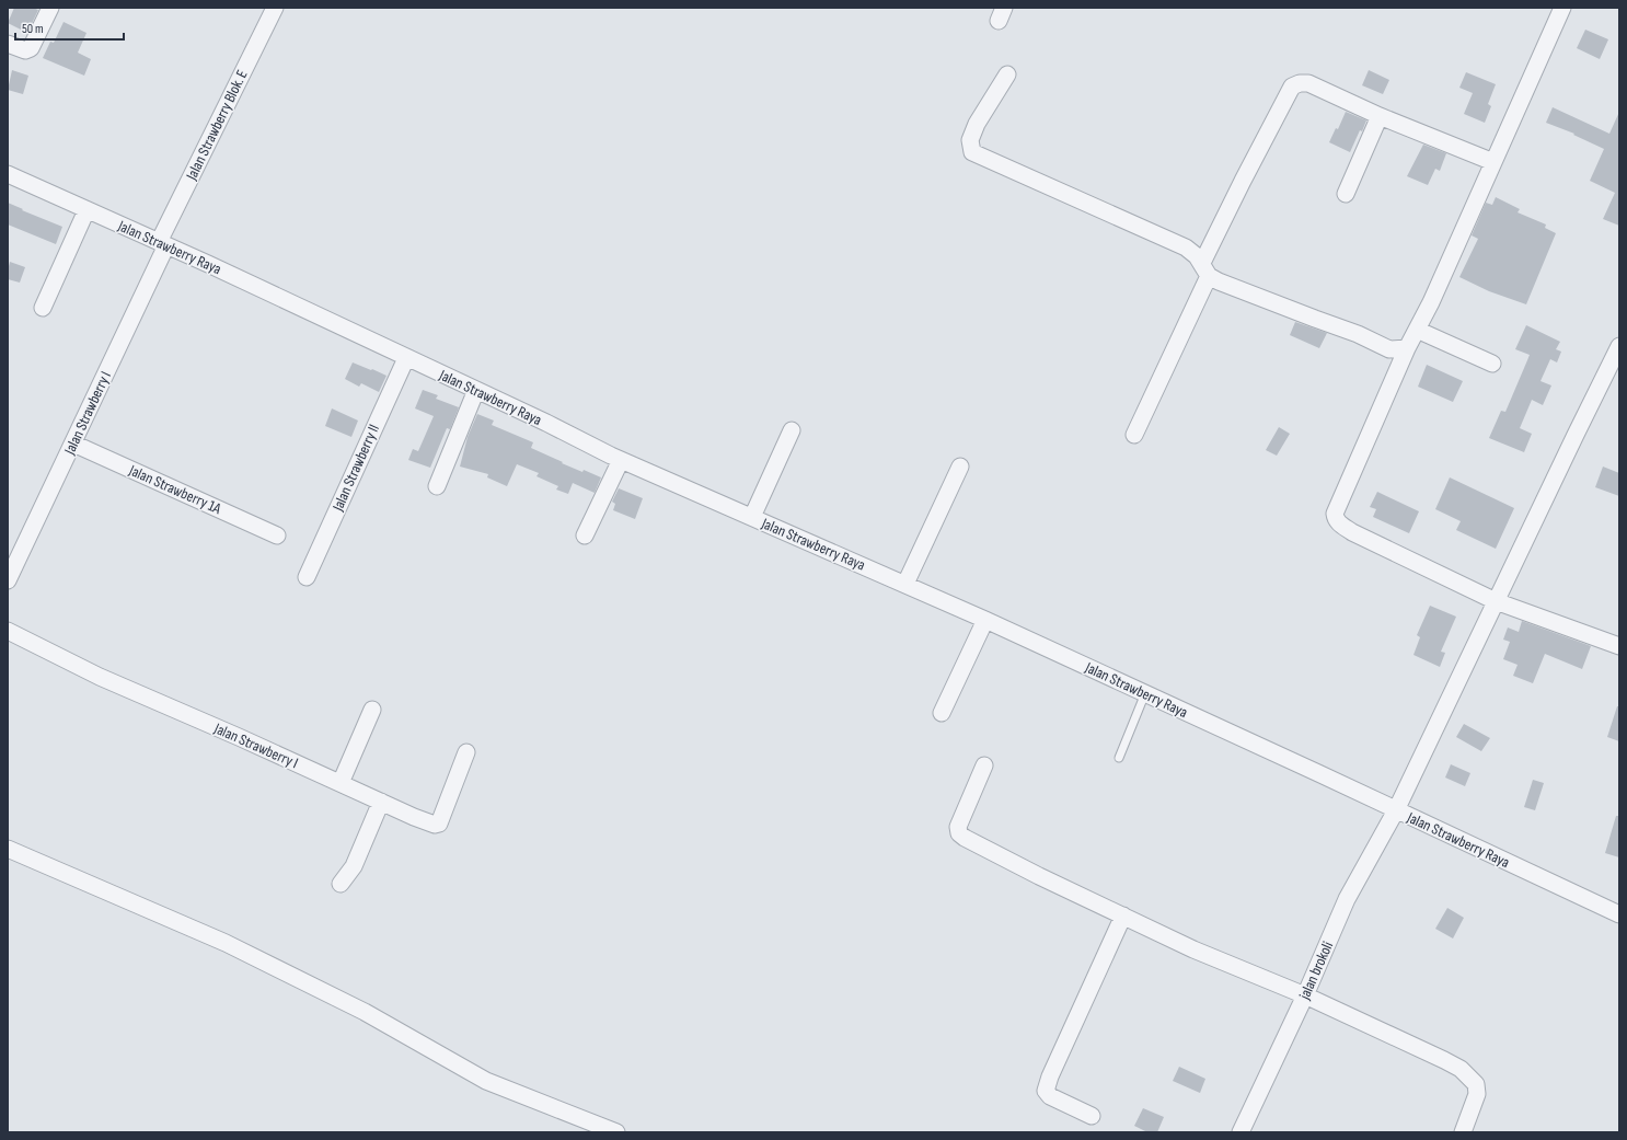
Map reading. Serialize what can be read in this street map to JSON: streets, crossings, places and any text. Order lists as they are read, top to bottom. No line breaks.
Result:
{"streets":{"street":["Jalan Strawberry Blok. E","Jalan Strawberry Raya","Jalan Strawberry I","Jalan Strawberry II","Jalan Strawberry 1A","jalan brokoli"]},"crossings":[["Jalan Strawberry Blok. E","Jalan Strawberry Raya"],["Jalan Strawberry Blok. E","Jalan Strawberry I"],["Jalan Strawberry Raya","Jalan Strawberry I"],["Jalan Strawberry Raya","Jalan Strawberry II"],["Jalan Strawberry Raya","jalan brokoli"],["Jalan Strawberry I","Jalan Strawberry 1A"]],"scale_bar":"50 m"}
